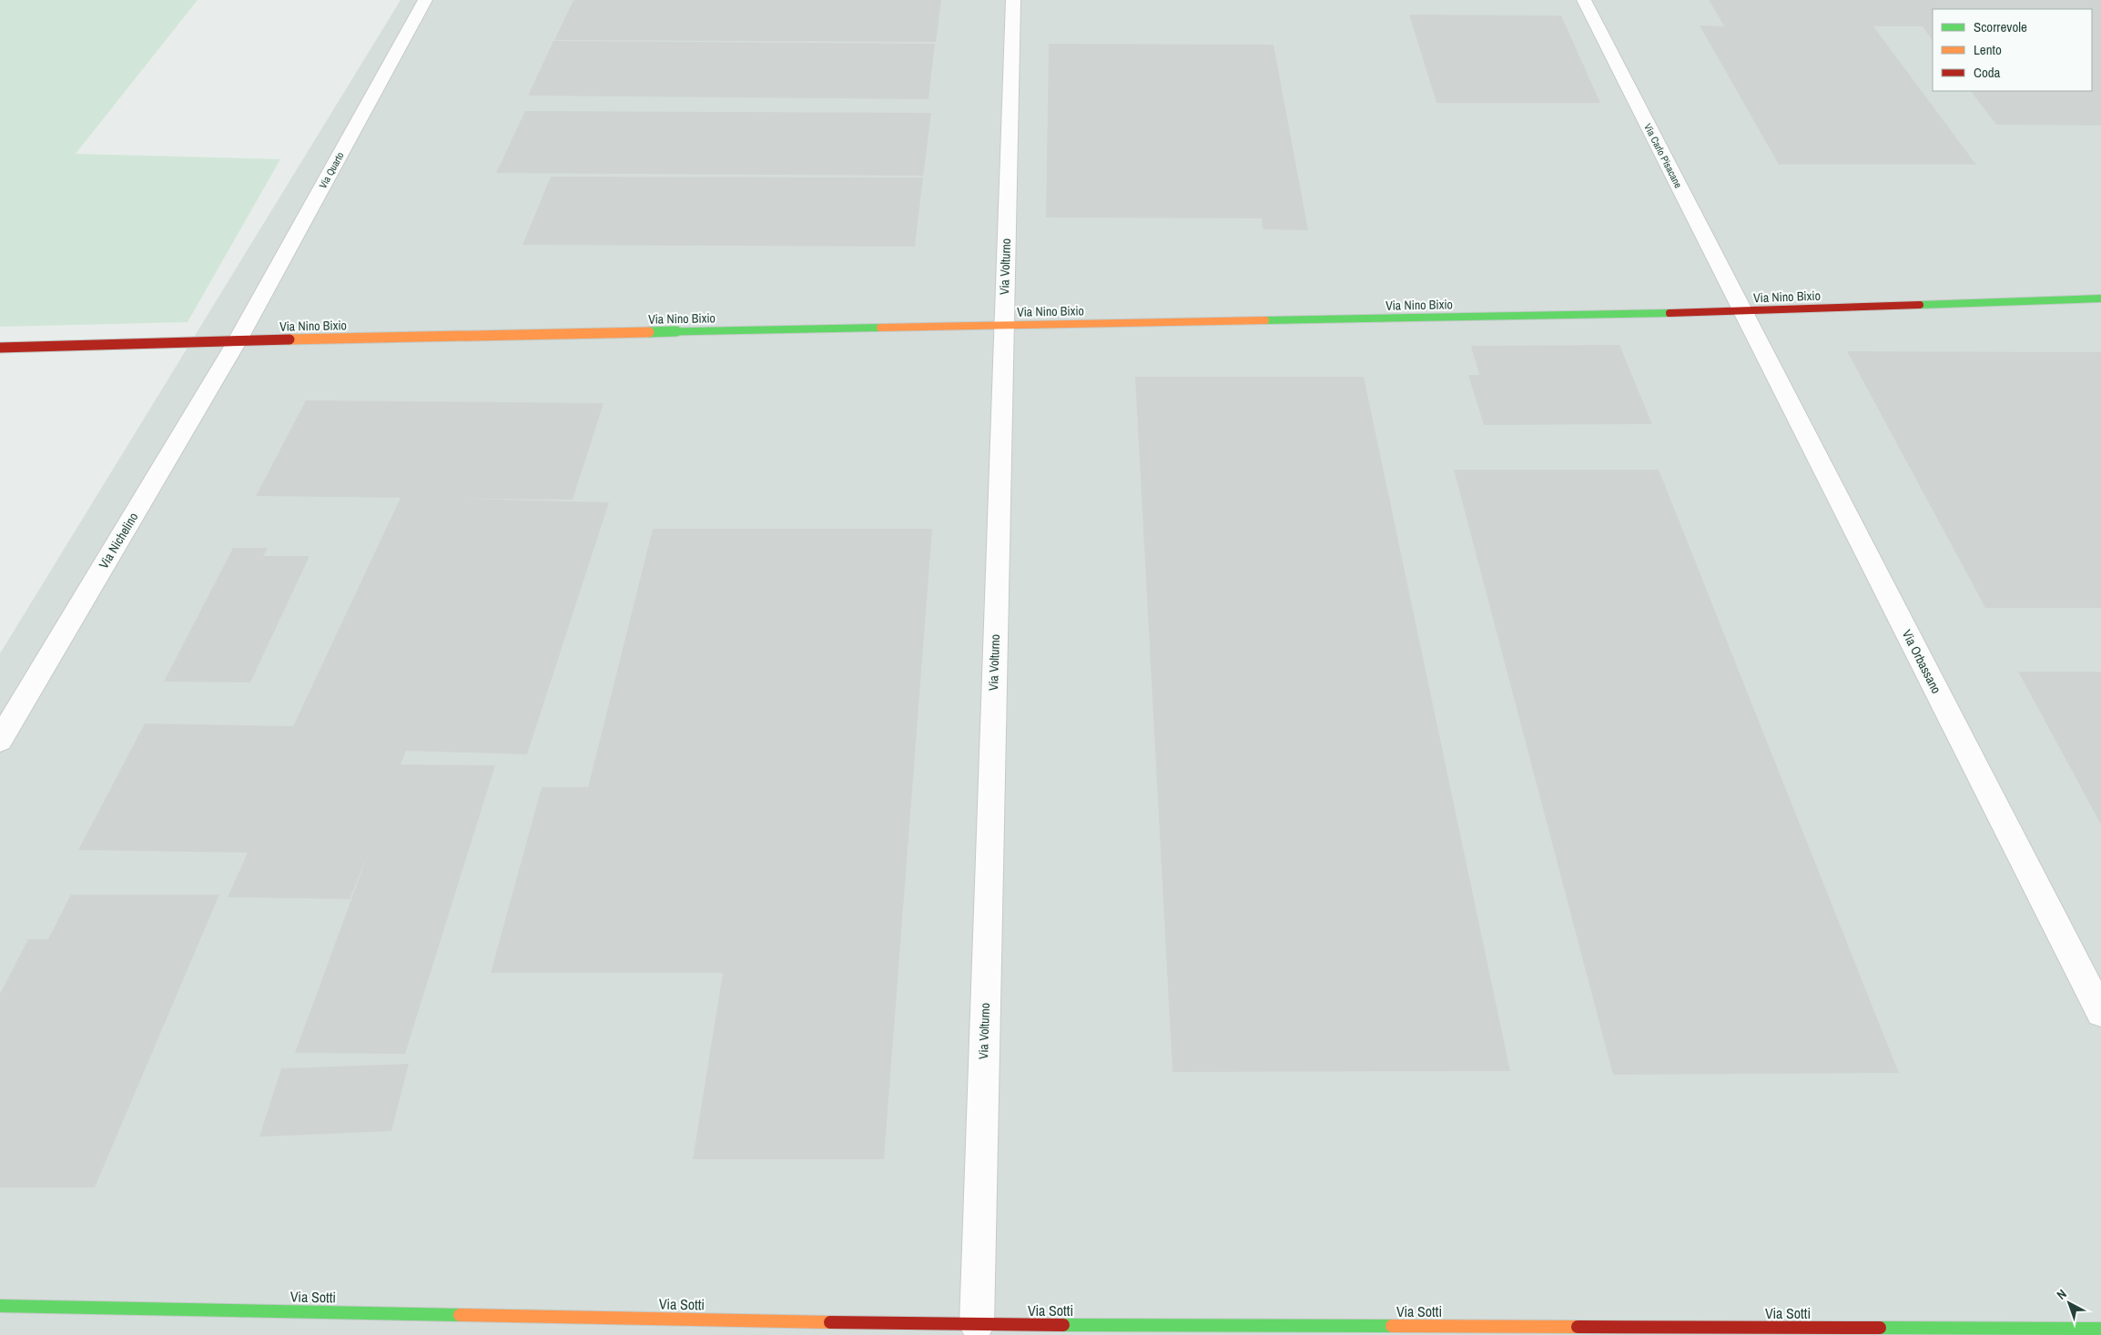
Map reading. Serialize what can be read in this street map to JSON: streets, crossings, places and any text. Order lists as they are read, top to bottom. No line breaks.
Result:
{"streets":{"street":["Via Carlo Pisacane","Via Quarto","Via Volturno","Via Nino Bixio","Via Nichelino","Via Orbassano","Via Sotti"]},"crossings":[["Via Carlo Pisacane","Via Nino Bixio"],["Via Carlo Pisacane","Via Orbassano"],["Via Quarto","Via Nino Bixio"],["Via Quarto","Via Nichelino"],["Via Volturno","Via Nino Bixio"],["Via Volturno","Via Sotti"],["Via Nino Bixio","Via Nichelino"],["Via Nino Bixio","Via Orbassano"]],"legend":["Scorrevole","Lento","Coda"],"north":"top left"}
